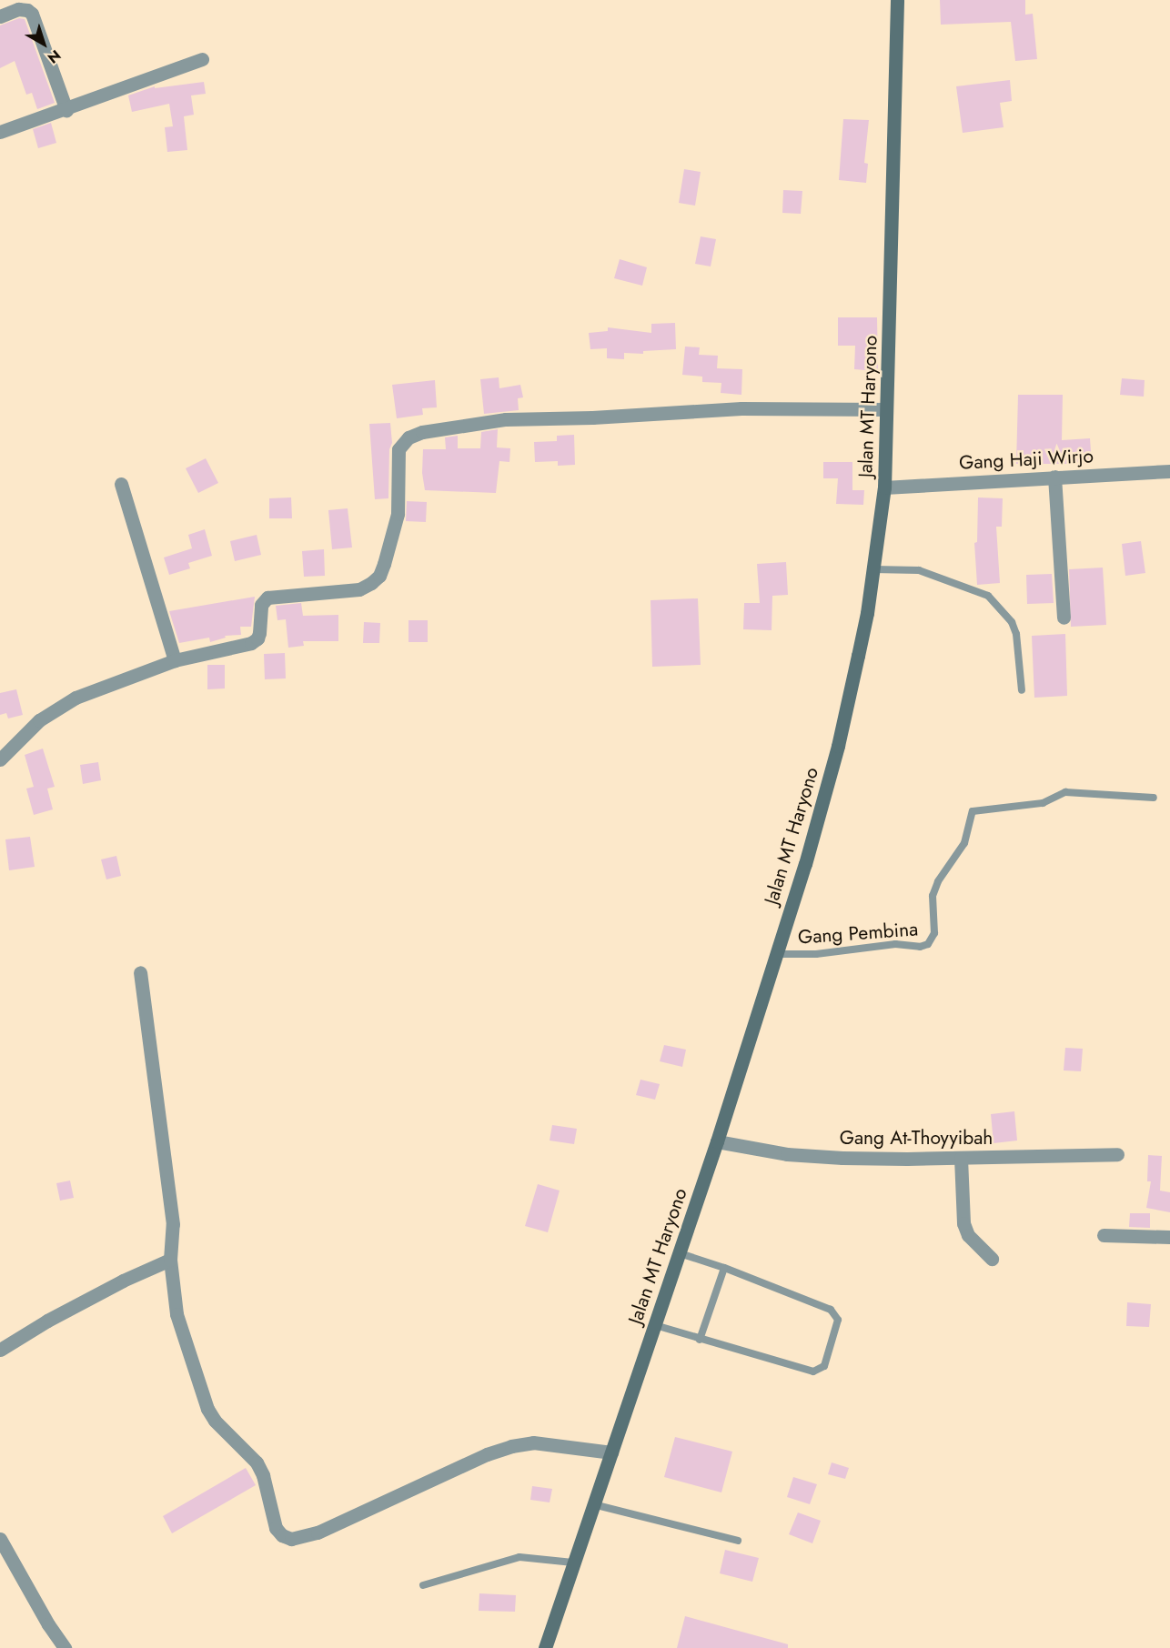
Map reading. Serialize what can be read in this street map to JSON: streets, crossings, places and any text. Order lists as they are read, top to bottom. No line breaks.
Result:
{"streets":{"main road":["Jalan MT Haryono"],"street":["Gang Haji Wirjo","Gang At-Thoyyibah"],"lane":["Gang Pembina"]},"crossings":[["Jalan MT Haryono","Gang Haji Wirjo"],["Jalan MT Haryono","Gang Pembina"],["Jalan MT Haryono","Gang At-Thoyyibah"]],"north":"bottom right"}
